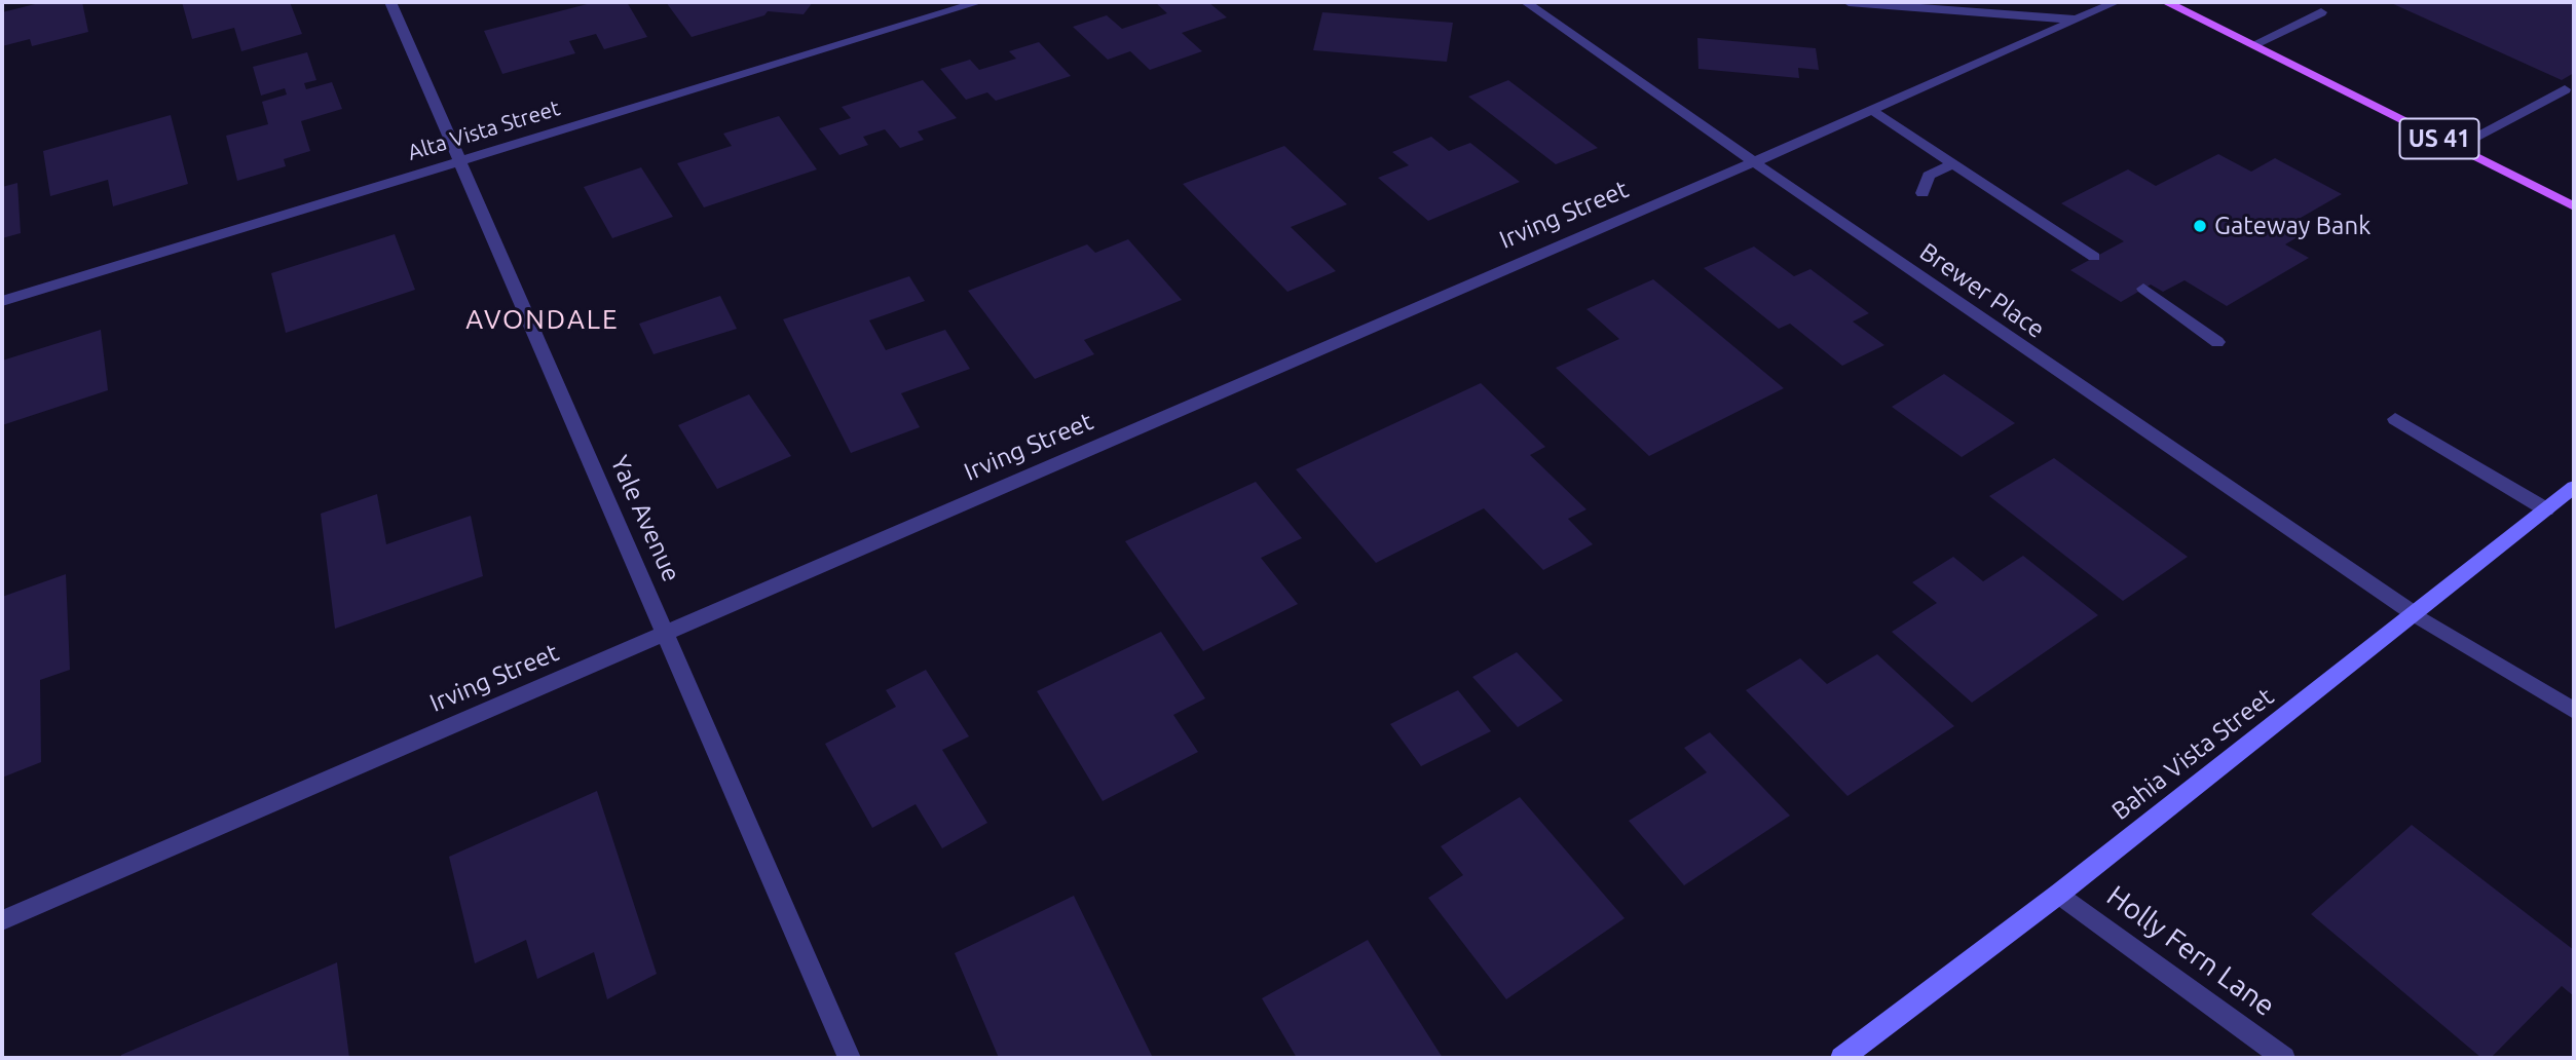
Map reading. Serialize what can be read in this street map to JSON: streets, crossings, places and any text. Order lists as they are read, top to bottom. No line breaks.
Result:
{"streets":{"main road":["US 41"],"street":["Alta Vista Street","Irving Street","Brewer Place","Yale Avenue","Bahia Vista Street","Holly Fern Lane"]},"crossings":[["Alta Vista Street","Yale Avenue"],["Irving Street","Brewer Place"],["Irving Street","Yale Avenue"],["Brewer Place","Bahia Vista Street"],["Bahia Vista Street","Holly Fern Lane"]],"districts":["AVONDALE"],"places":["Gateway Bank"]}
